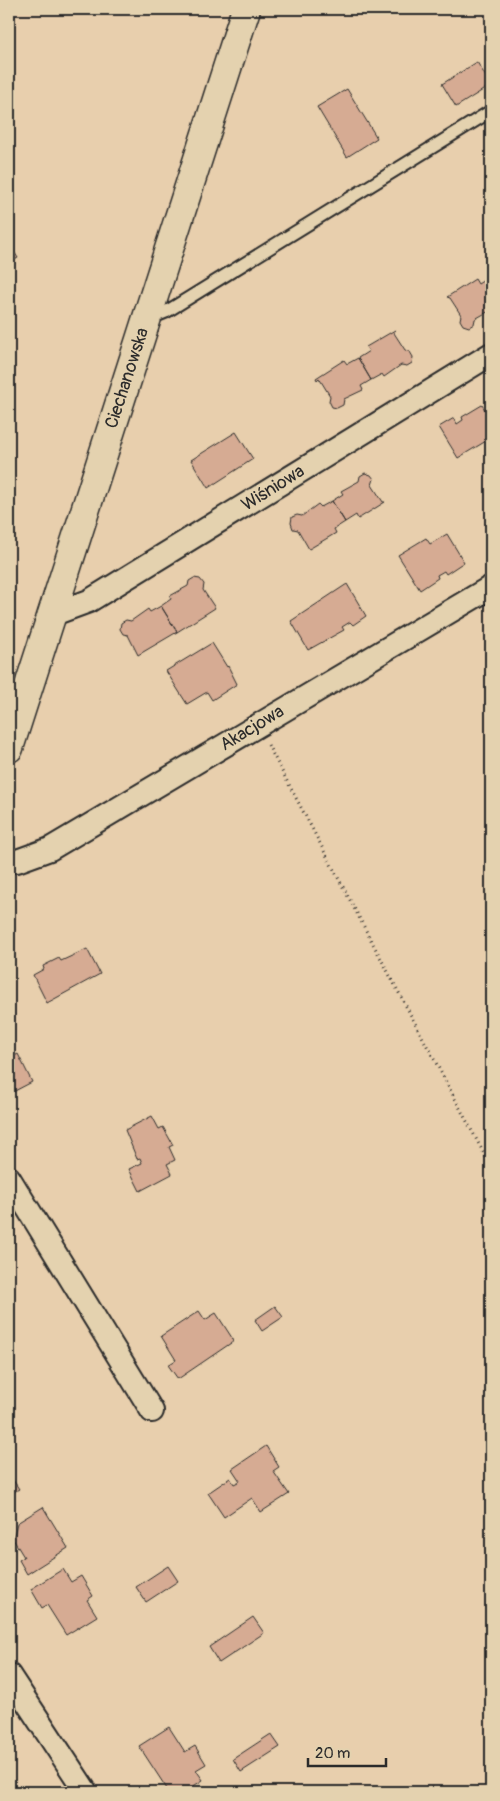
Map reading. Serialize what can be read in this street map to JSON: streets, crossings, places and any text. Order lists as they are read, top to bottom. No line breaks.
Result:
{"streets":{"street":["Ciechanowska","Wiśniowa","Akacjowa"]},"crossings":[["Ciechanowska","Wiśniowa"]],"scale_bar":"20 m"}
